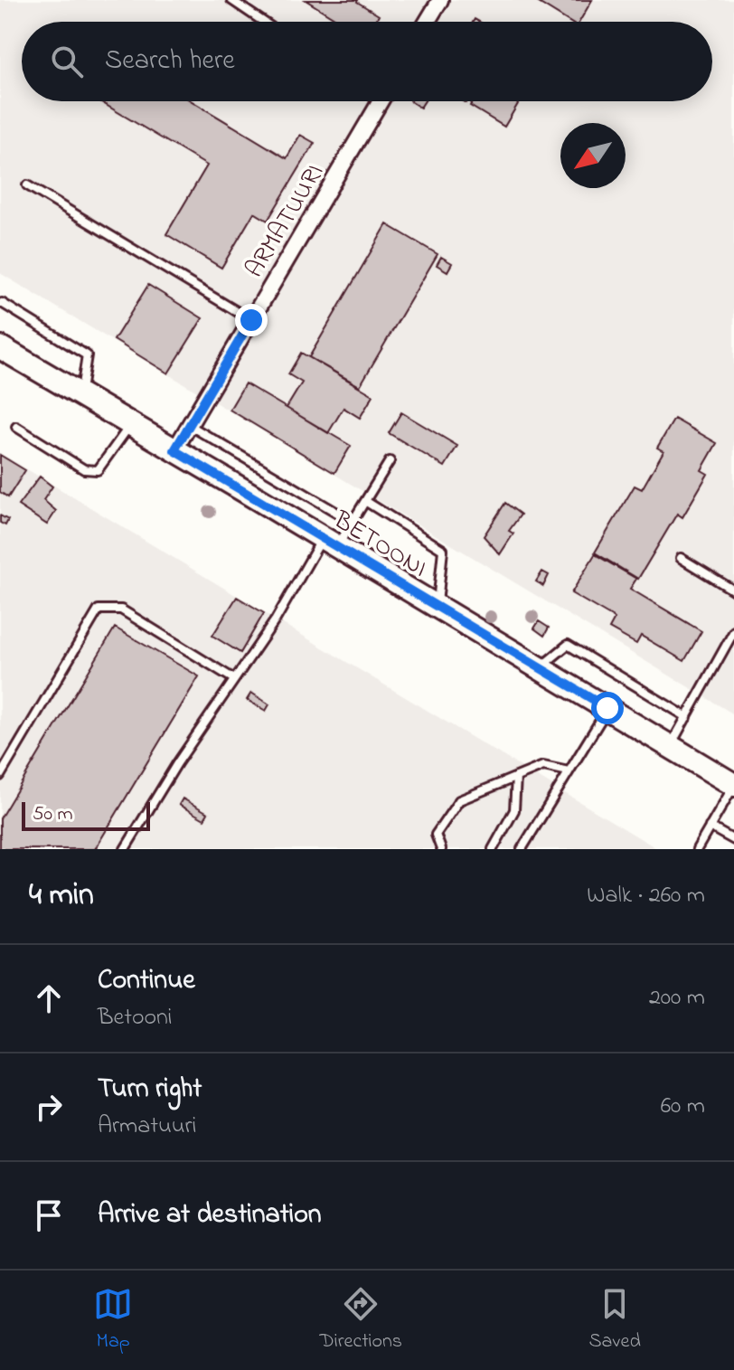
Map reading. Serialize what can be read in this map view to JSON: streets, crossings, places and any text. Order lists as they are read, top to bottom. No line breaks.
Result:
{"streets":{"street":["ARMATUURI","BETOONI"]},"crossings":[["ARMATUURI","BETOONI"]],"scale_bar":"50 m","north":"bottom left","page":{"search":"Search here","scale":"50 m","heading":["4 min","Walk · 260 m"],"list":[["Continue","Betooni","200 m"],["Turn right","Armatuuri","60 m"],"Arrive at destination"],"nav":["Map","Directions","Saved"]}}
